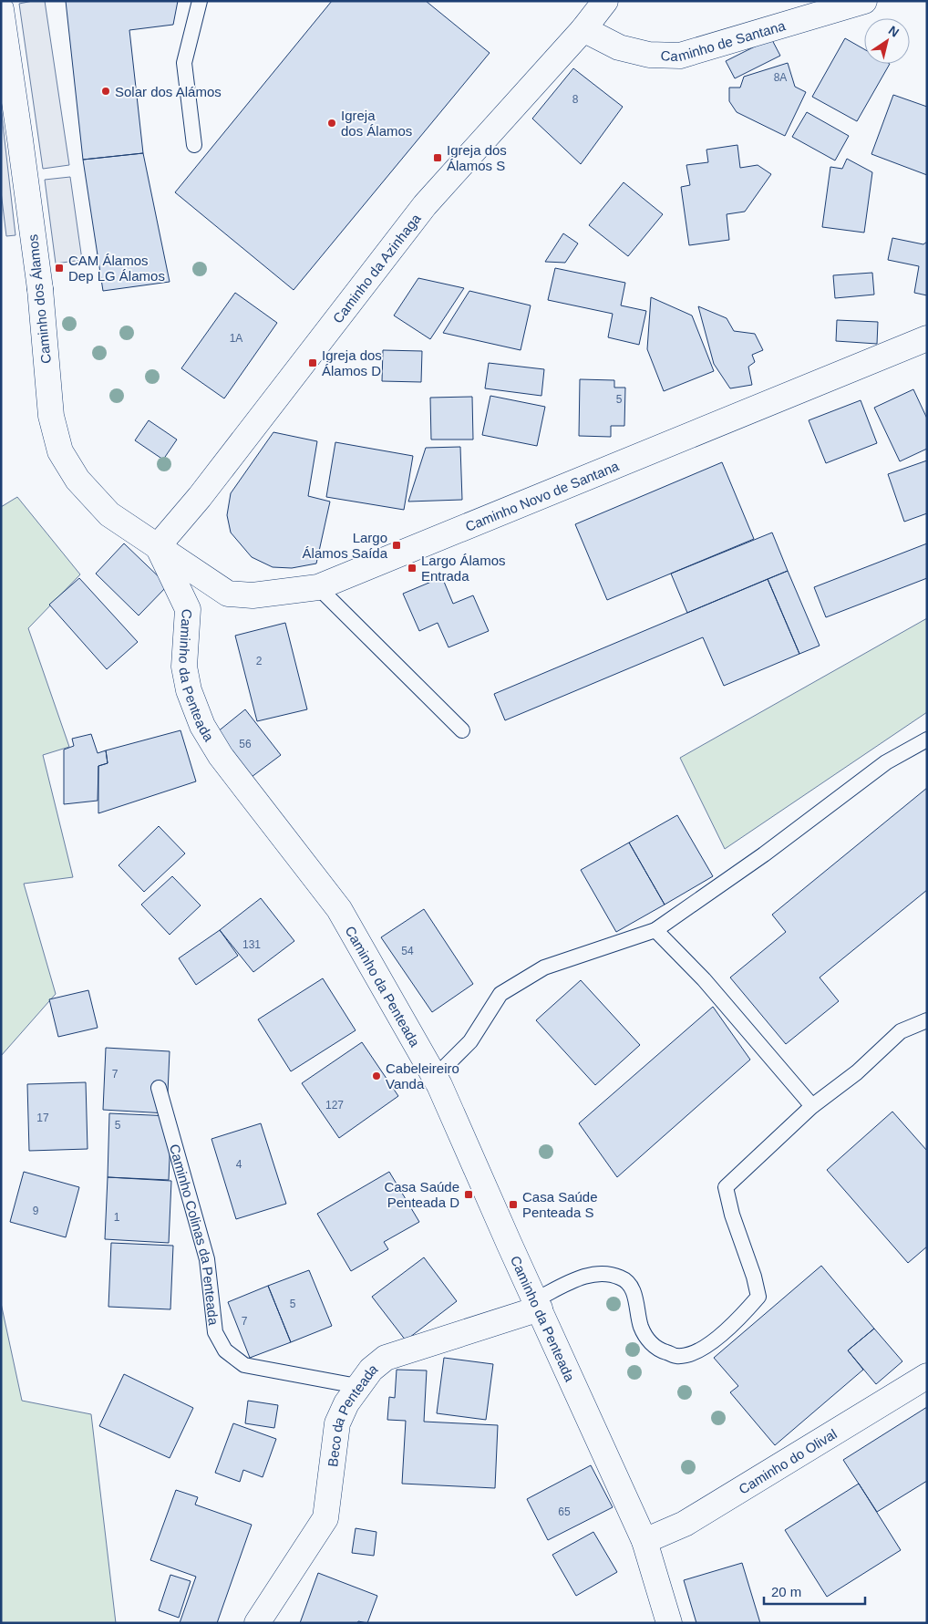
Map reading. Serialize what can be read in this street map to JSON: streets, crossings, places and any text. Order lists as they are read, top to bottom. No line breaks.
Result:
{"streets":{"street":["Caminho de Santana","Caminho da Azinhaga","Caminho dos Álamos","Caminho Novo de Santana","Caminho da Penteada","Beco da Penteada","Caminho do Olival"],"lane":["Caminho Colinas da Penteada"]},"crossings":[["Caminho de Santana","Caminho da Azinhaga"],["Caminho da Azinhaga","Caminho dos Álamos"],["Caminho da Azinhaga","Caminho Novo de Santana"],["Caminho da Azinhaga","Caminho da Penteada"],["Caminho dos Álamos","Caminho Novo de Santana"],["Caminho dos Álamos","Caminho da Penteada"],["Caminho Novo de Santana","Caminho da Penteada"],["Caminho da Penteada","Beco da Penteada"],["Caminho da Penteada","Caminho do Olival"],["Caminho Colinas da Penteada","Beco da Penteada"]],"places":{"other":["Solar dos Alámos","Igreja dos Álamos","Cabeleireiro Vanda"],"transit":["Igreja dos Álamos S","CAM Álamos Dep LG Álamos","Igreja dos Álamos D","Largo Álamos Saída","Largo Álamos Entrada","Casa Saúde Penteada D","Casa Saúde Penteada S"]},"house_numbers":["8A","8","1A","5","2","56","131","54","7","127","17","5","4","9","1","5","7","65"],"scale_bar":"20 m","north":"top right"}
